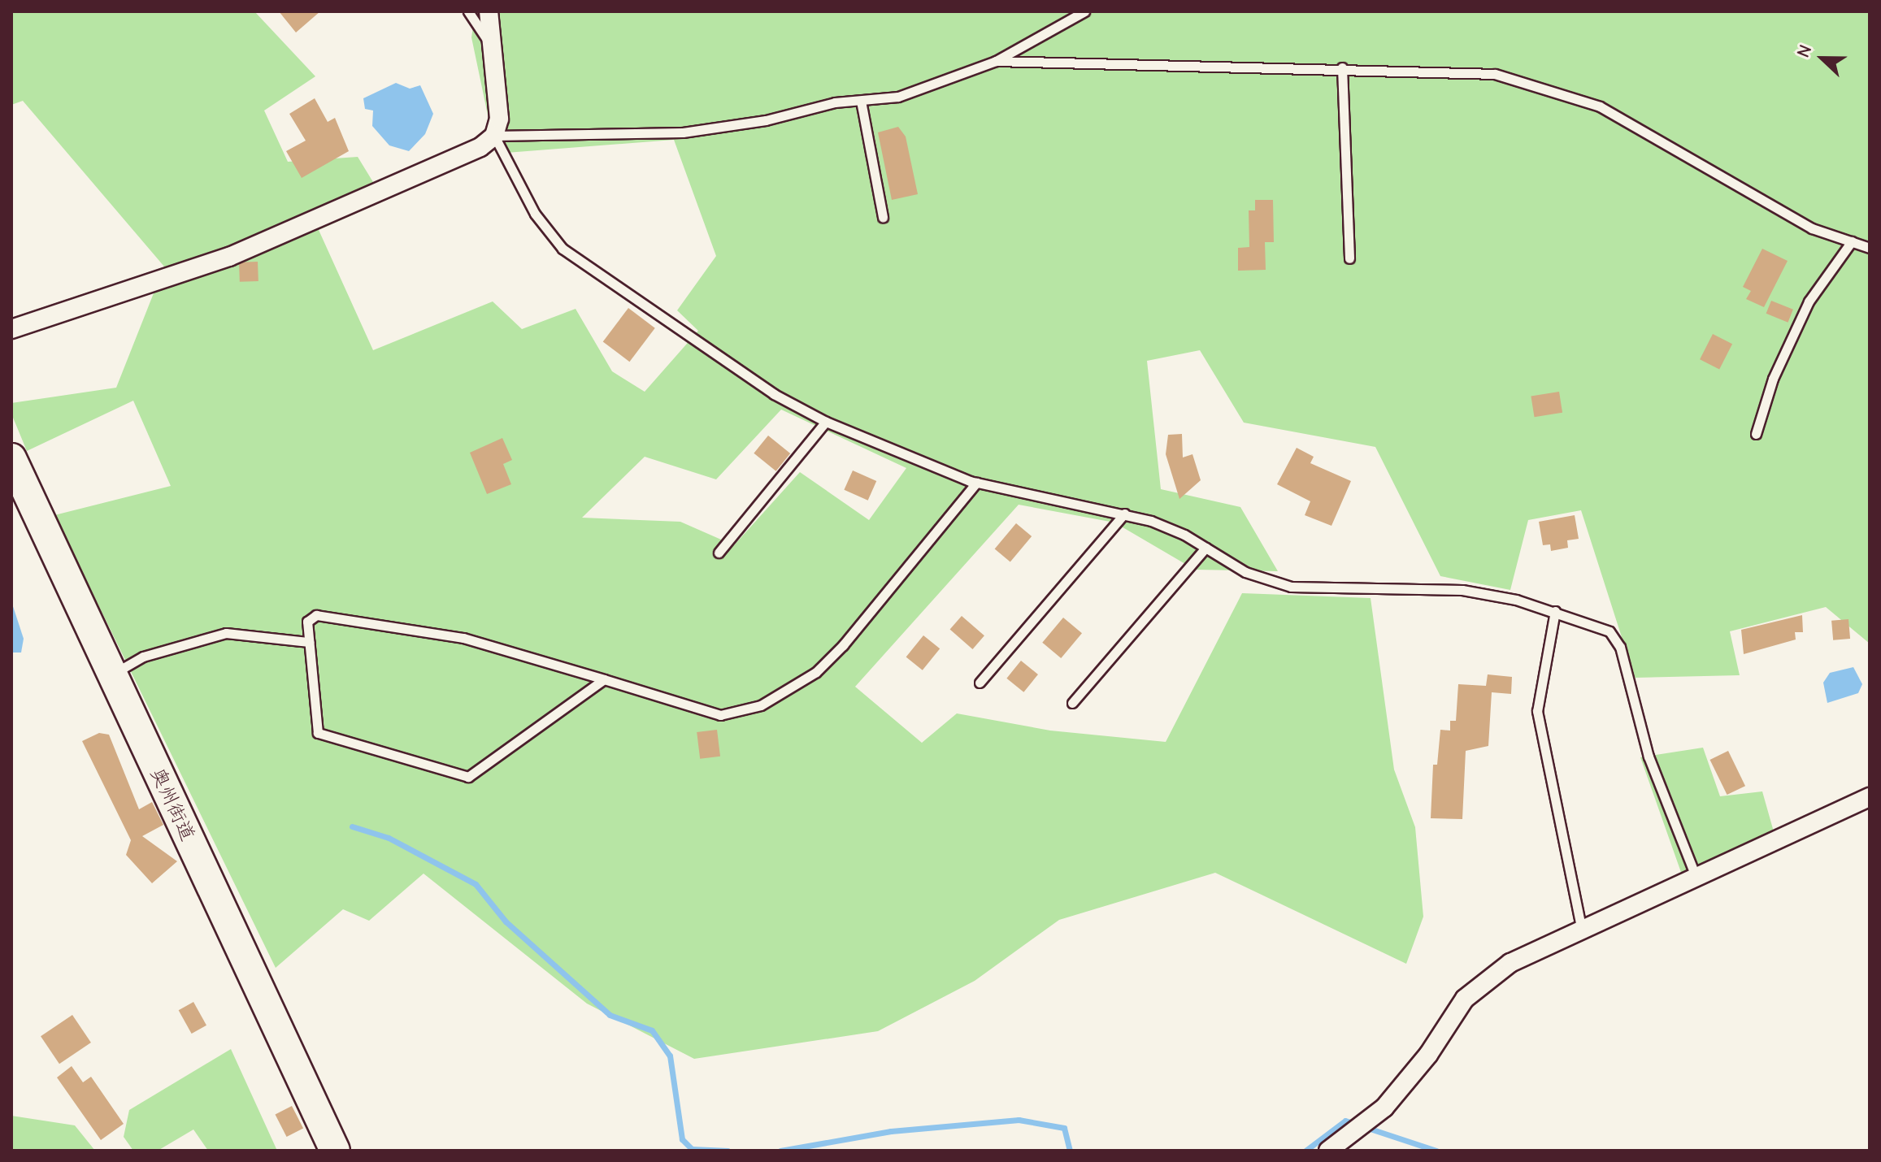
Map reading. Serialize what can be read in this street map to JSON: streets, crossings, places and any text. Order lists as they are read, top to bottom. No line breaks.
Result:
{"streets":{"highway":["奥州街道"]},"north":"left"}
